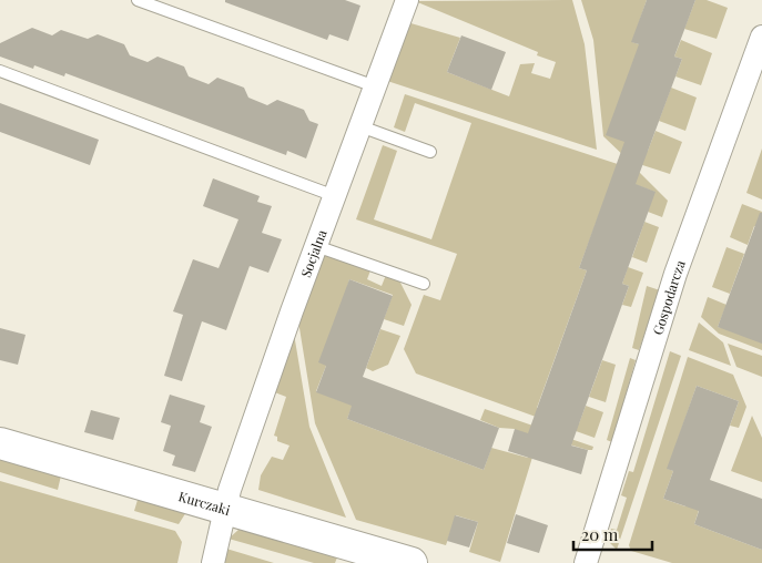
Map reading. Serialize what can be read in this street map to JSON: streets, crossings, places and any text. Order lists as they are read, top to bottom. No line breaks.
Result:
{"streets":{"street":["Socjalna","Gospodarcza","Kurczaki"]},"crossings":[["Socjalna","Kurczaki"]],"scale_bar":"20 m"}
